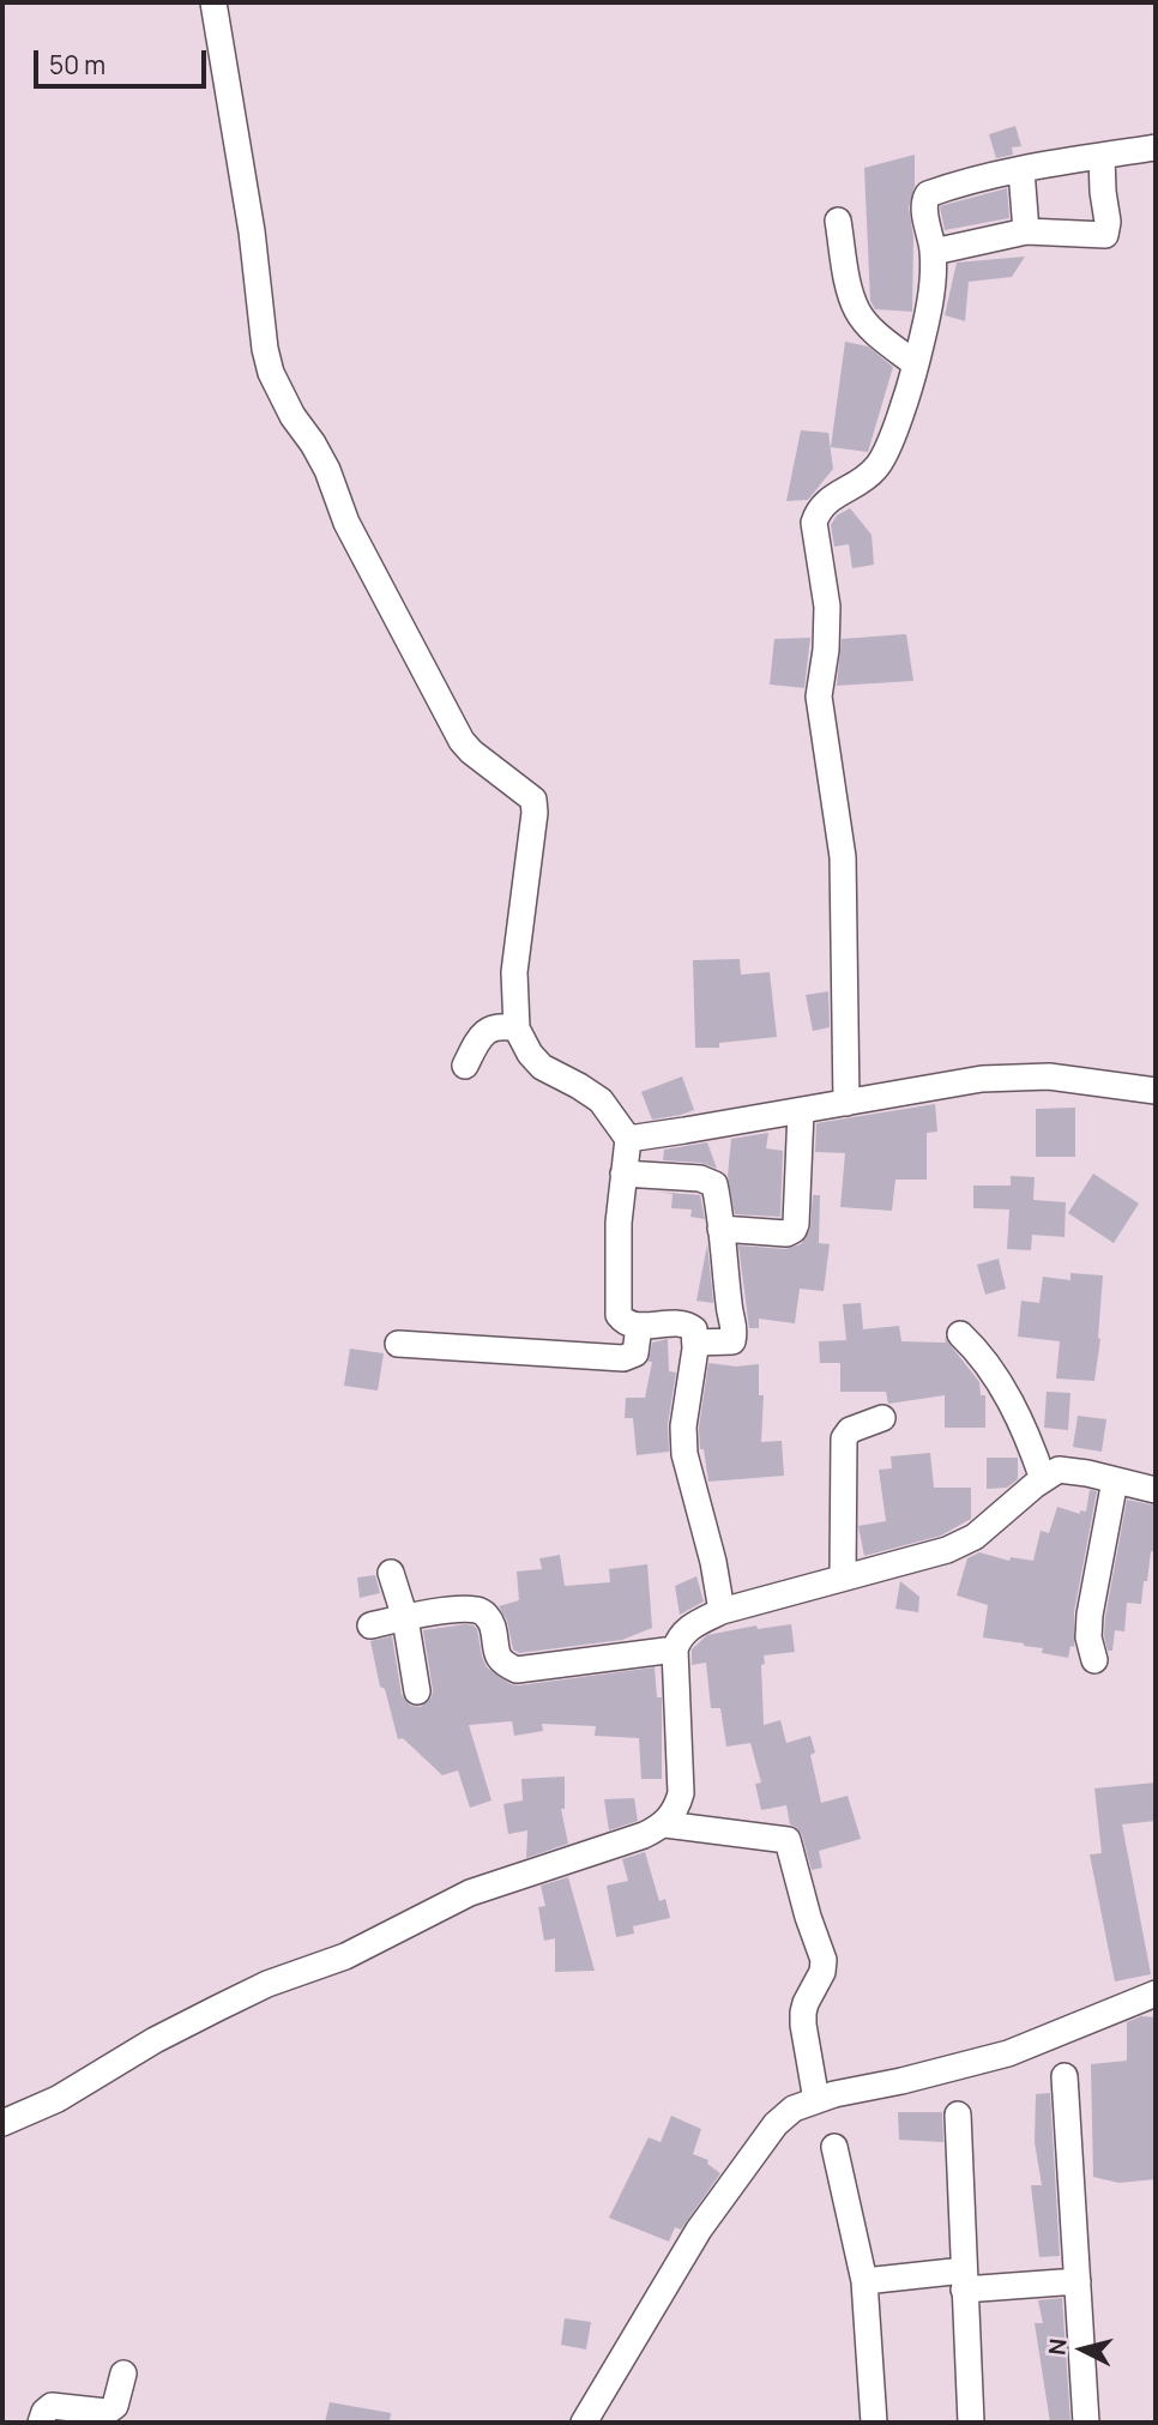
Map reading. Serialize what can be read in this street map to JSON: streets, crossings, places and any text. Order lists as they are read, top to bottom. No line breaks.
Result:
{"scale_bar":"50 m","north":"left"}
